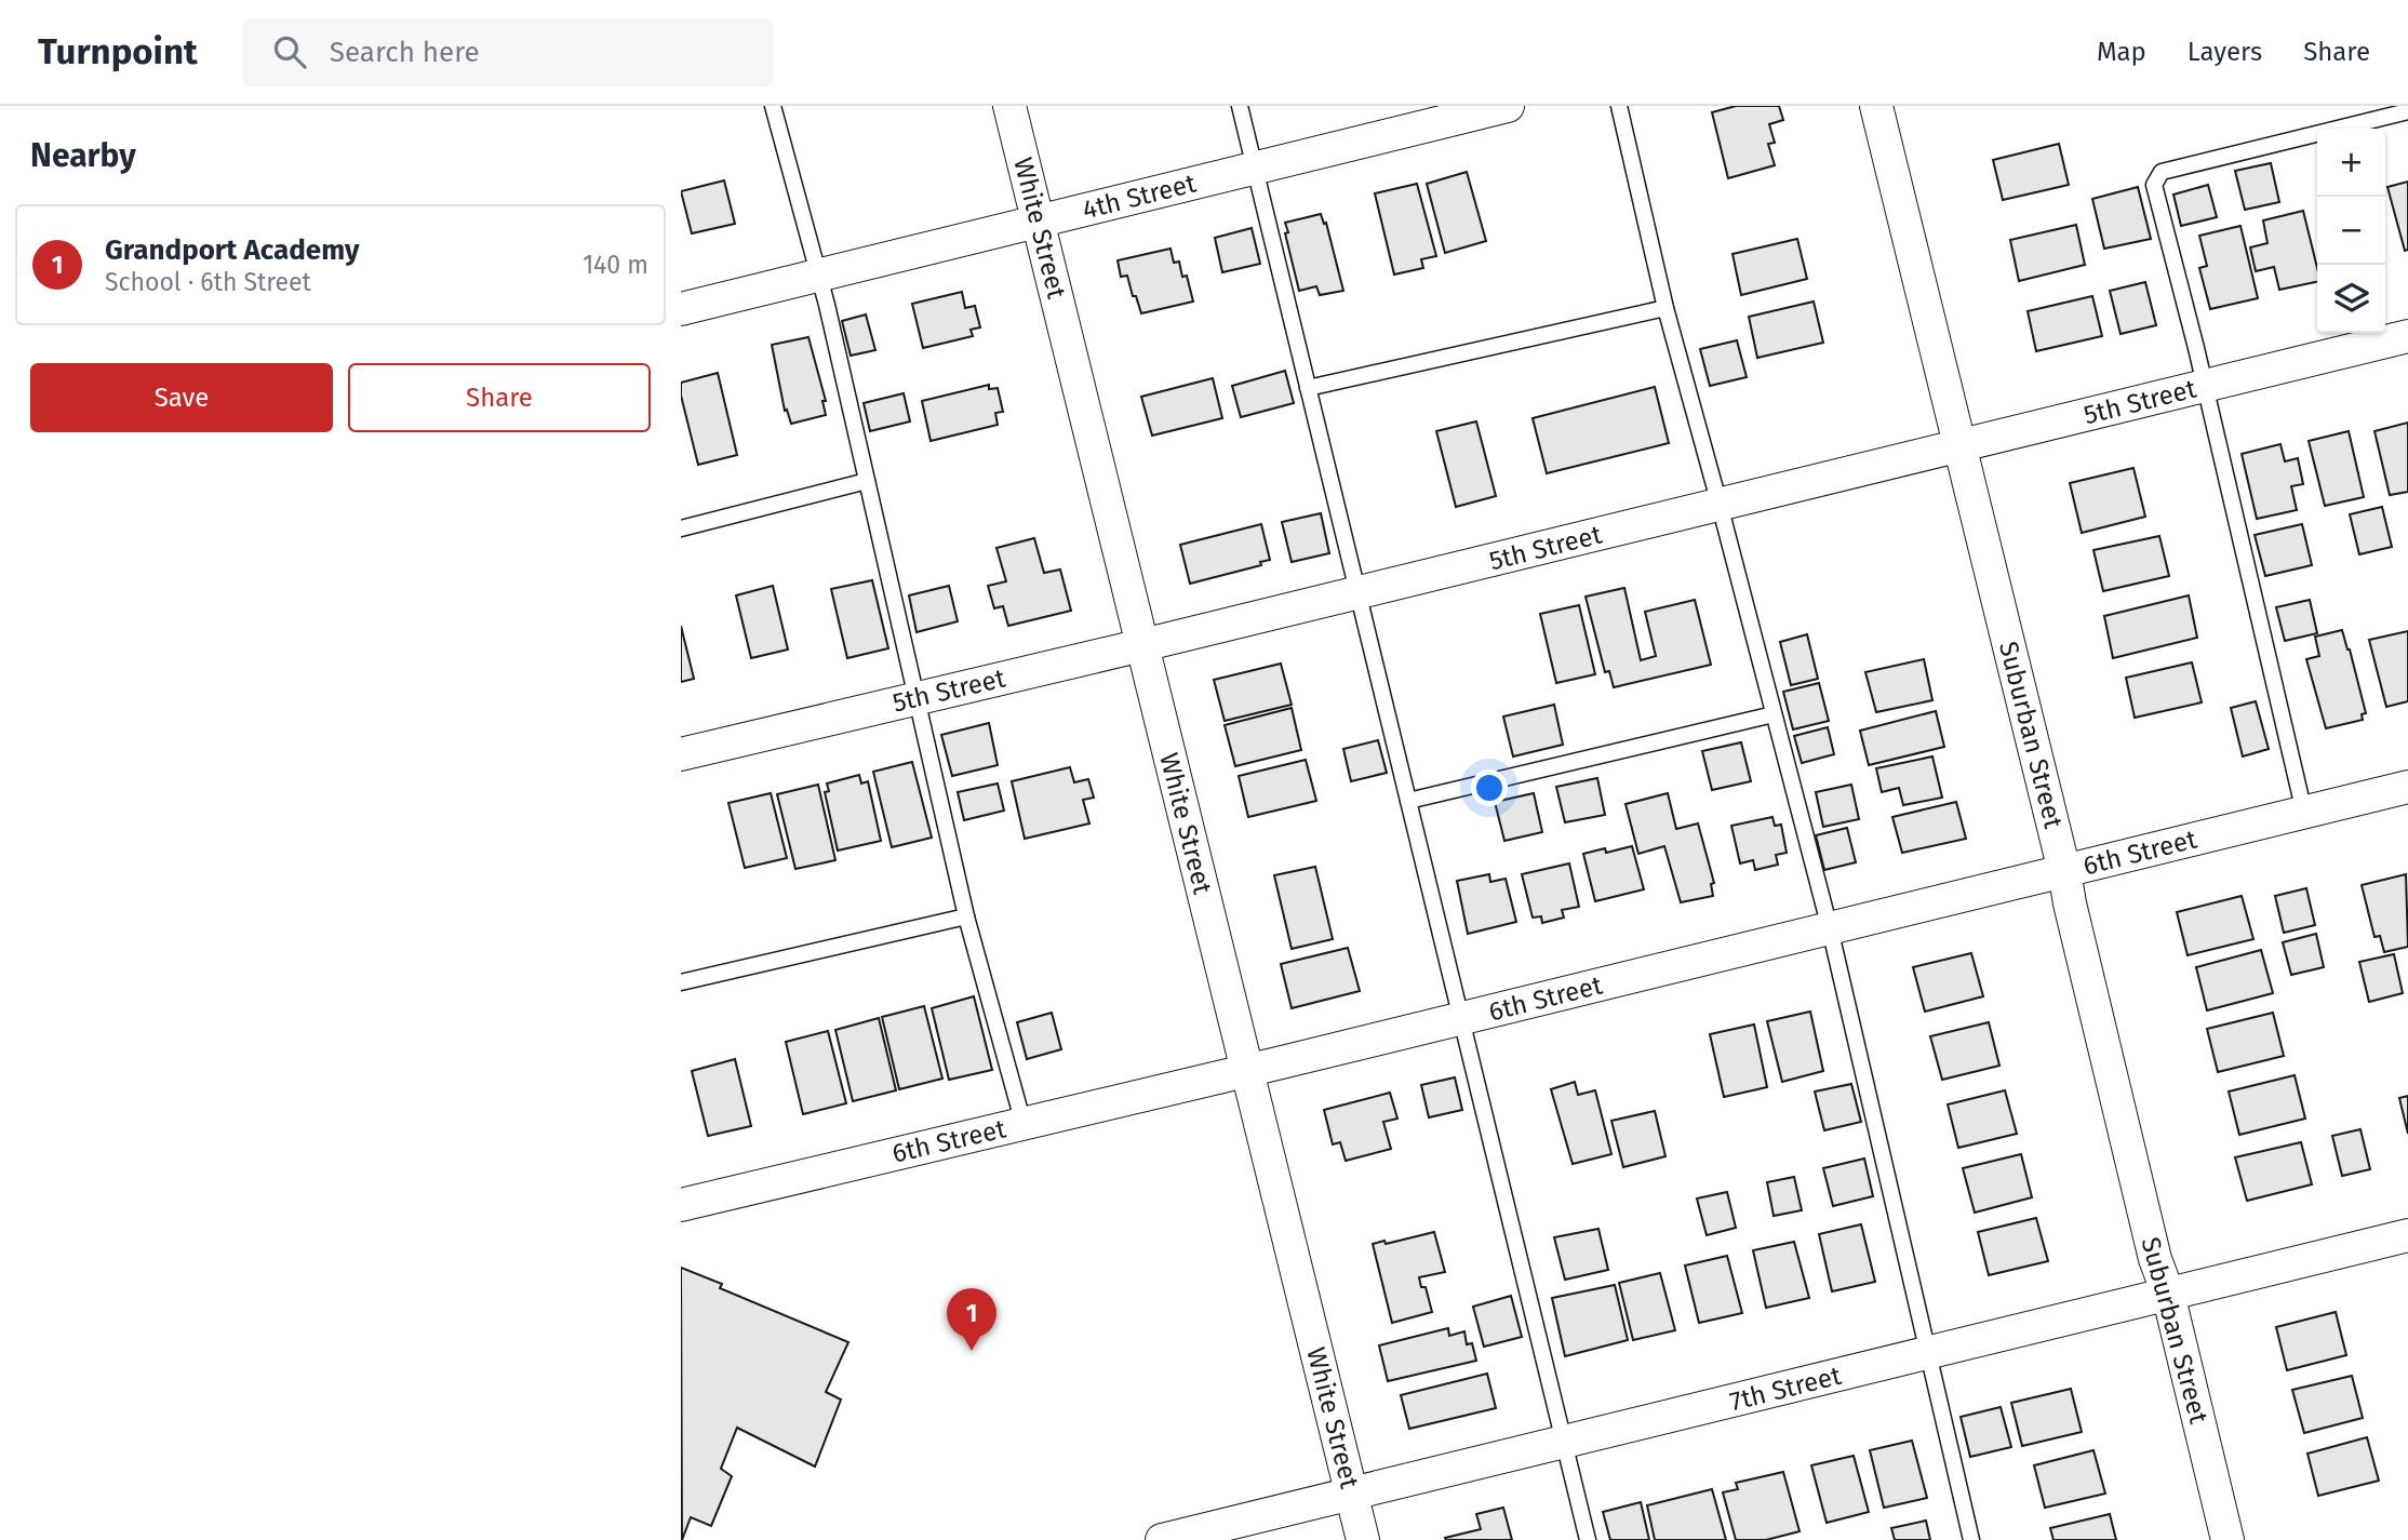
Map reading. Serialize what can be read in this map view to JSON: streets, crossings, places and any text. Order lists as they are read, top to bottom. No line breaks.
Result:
{"streets":{"street":["4th Street","White Street","5th Street","Suburban Street","6th Street","7th Street"]},"crossings":[["4th Street","White Street"],["White Street","5th Street"],["White Street","6th Street"],["White Street","7th Street"],["5th Street","Suburban Street"],["Suburban Street","6th Street"],["Suburban Street","7th Street"]],"page":{"header":"Turnpoint","search":"Search here","nav":["Map","Layers","Share"],"heading":"Nearby","map_buttons":["+","−"],"list":[{"mark":"1","name":"Grandport Academy","note":"School · 6th Street","value":"140 m"}],"buttons":["Save","Share"],"pins":"1"}}
